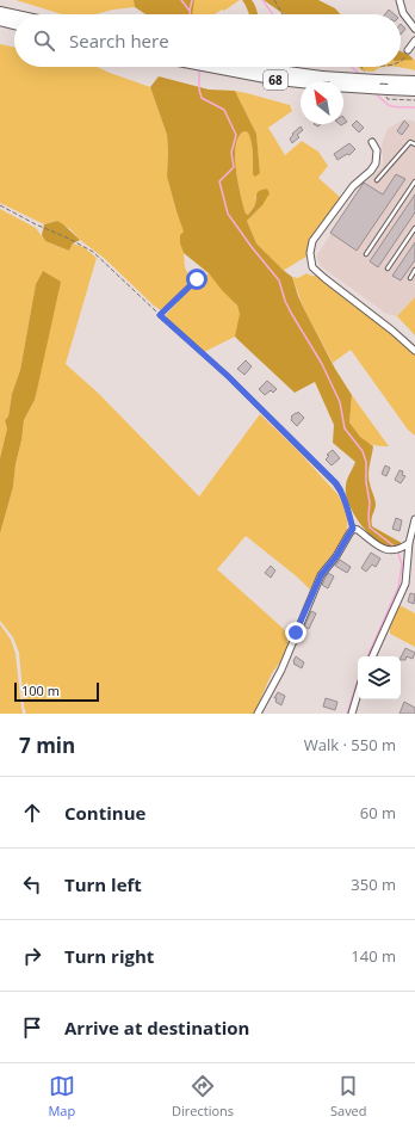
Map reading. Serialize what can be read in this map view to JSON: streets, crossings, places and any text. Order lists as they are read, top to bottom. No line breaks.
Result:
{"streets":{"highway":["68"]},"scale_bar":"100 m","north":"top left","page":{"search":"Search here","scale":"100 m","heading":["7 min","Walk · 550 m"],"list":[["Continue","60 m"],["Turn left","350 m"],["Turn right","140 m"],"Arrive at destination"],"nav":["Map","Directions","Saved"]}}
